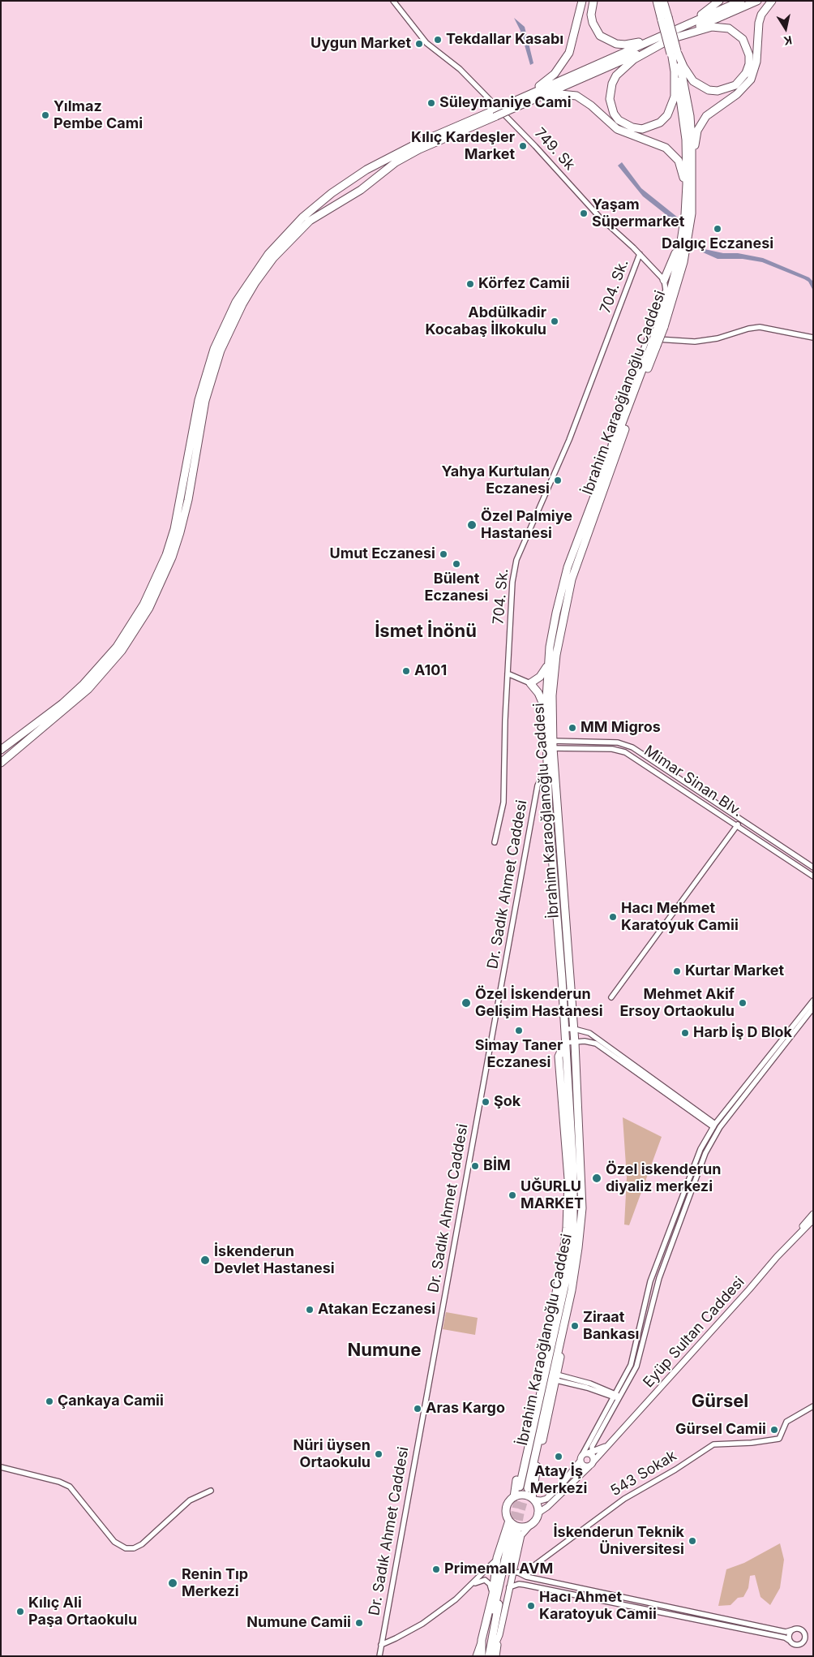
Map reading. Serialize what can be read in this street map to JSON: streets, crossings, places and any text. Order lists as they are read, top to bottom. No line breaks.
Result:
{"streets":{"highway":["İbrahim Karaoğlanoğlu Caddesi"],"main road":["Eyüp Sultan Caddesi"],"street":["749. Sk","704. Sk.","Mimar Sinan Blv.","Dr. Sadık Ahmet Caddesi","543 Sokak"]},"crossings":[["749. Sk","704. Sk."],["İbrahim Karaoğlanoğlu Caddesi","Mimar Sinan Blv."],["İbrahim Karaoğlanoğlu Caddesi","Dr. Sadık Ahmet Caddesi"]],"districts":["İsmet İnönü","Numune","Gürsel"],"places":["Tekdallar Kasabı","Uygun Market","Süleymaniye Cami","Yılmaz Pembe Cami","Kılıç Kardeşler Market","Yaşam Süpermarket","Dalgıç Eczanesi","Körfez Camii","Abdülkadir Kocabaş İlkokulu","Yahya Kurtulan Eczanesi","Özel Palmiye Hastanesi","Umut Eczanesi","Bülent Eczanesi","A101","MM Migros","Hacı Mehmet Karatoyuk Camii","Kurtar Market","Özel İskenderun Gelişim Hastanesi","Mehmet Akif Ersoy Ortaokulu","Simay Taner Eczanesi","Harb İş D Blok","Şok","BİM","Özel iskenderun diyaliz merkezi","UĞURLU MARKET","İskenderun Devlet Hastanesi","Atakan Eczanesi","Ziraat Bankası","Çankaya Camii","Aras Kargo","Gürsel Camii","Nüri üysen Ortaokulu","Atay İş Merkezi","İskenderun Teknik Üniversitesi","Primemall AVM","Renin Tıp Merkezi","Hacı Ahmet Karatoyuk Camii","Kılıç Ali Paşa Ortaokulu","Numune Camii"],"north":"bottom"}
